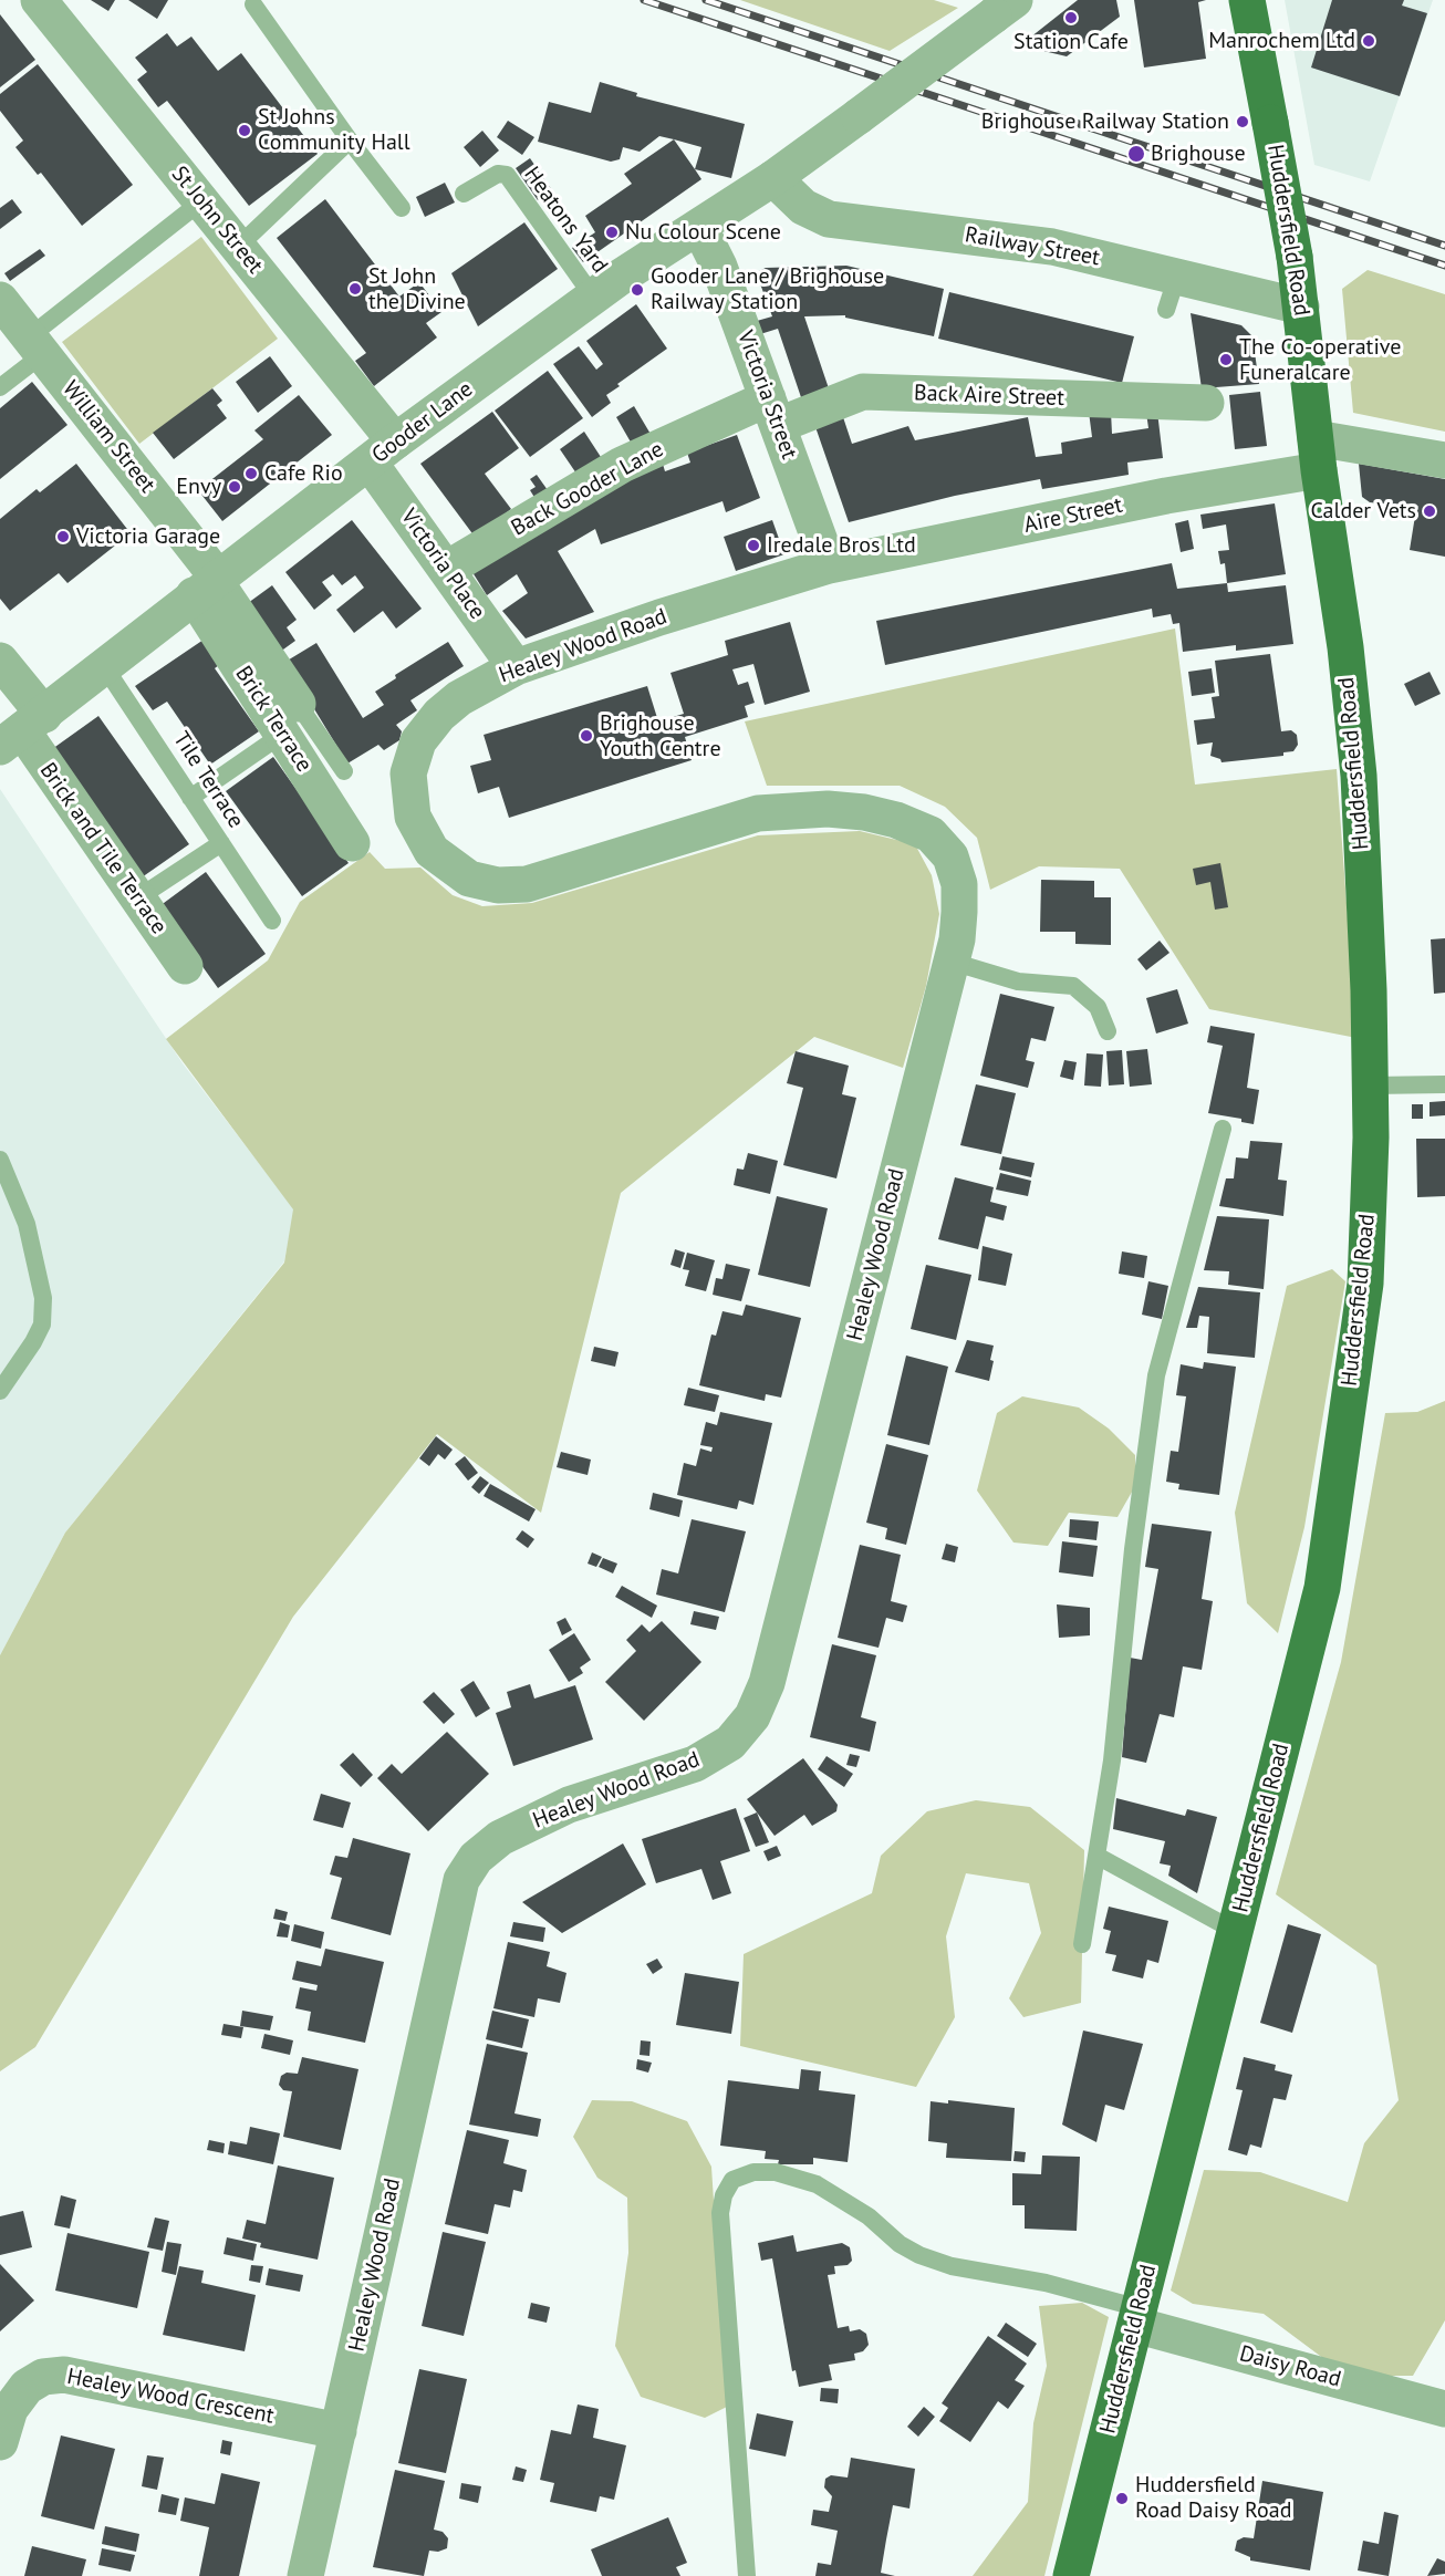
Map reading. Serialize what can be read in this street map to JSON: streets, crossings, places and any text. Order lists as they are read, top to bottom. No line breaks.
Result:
{"streets":{"main road":["Huddersfield Road"],"street":["St John Street","Railway Street","Victoria Street","Back Aire Street","Gooder Lane","William Street","Back Gooder Lane","Aire Street","Victoria Place","Healey Wood Road","Brick Terrace","Brick and Tile Terrace","Daisy Road","Healey Wood Crescent"],"lane":["Heatons Yard","Tile Terrace"]},"crossings":[["St John Street","Gooder Lane"],["St John Street","Victoria Place"],["Heatons Yard","Gooder Lane"],["Huddersfield Road","Railway Street"],["Huddersfield Road","Aire Street"],["Huddersfield Road","Daisy Road"],["Railway Street","Gooder Lane"],["Victoria Street","Back Aire Street"],["Victoria Street","Gooder Lane"],["Victoria Street","Back Gooder Lane"],["Victoria Street","Aire Street"],["Victoria Street","Healey Wood Road"],["Back Aire Street","Back Gooder Lane"],["Gooder Lane","William Street"],["Gooder Lane","Victoria Place"],["Gooder Lane","Tile Terrace"],["Gooder Lane","Brick and Tile Terrace"],["William Street","Brick Terrace"],["Back Gooder Lane","Victoria Place"],["Aire Street","Healey Wood Road"],["Victoria Place","Healey Wood Road"],["Healey Wood Road","Healey Wood Crescent"]],"places":["Station Cafe","Manrochem Ltd","Brighouse Railway Station","St Johns Community Hall","Brighouse","Nu Colour Scene","St John the Divine","Gooder Lane / Brighouse Railway Station","The Co-operative Funeralcare","Cafe Rio","Envy","Calder Vets","Victoria Garage","Iredale Bros Ltd","Brighouse Youth Centre","Huddersfield Road Daisy Road"]}
